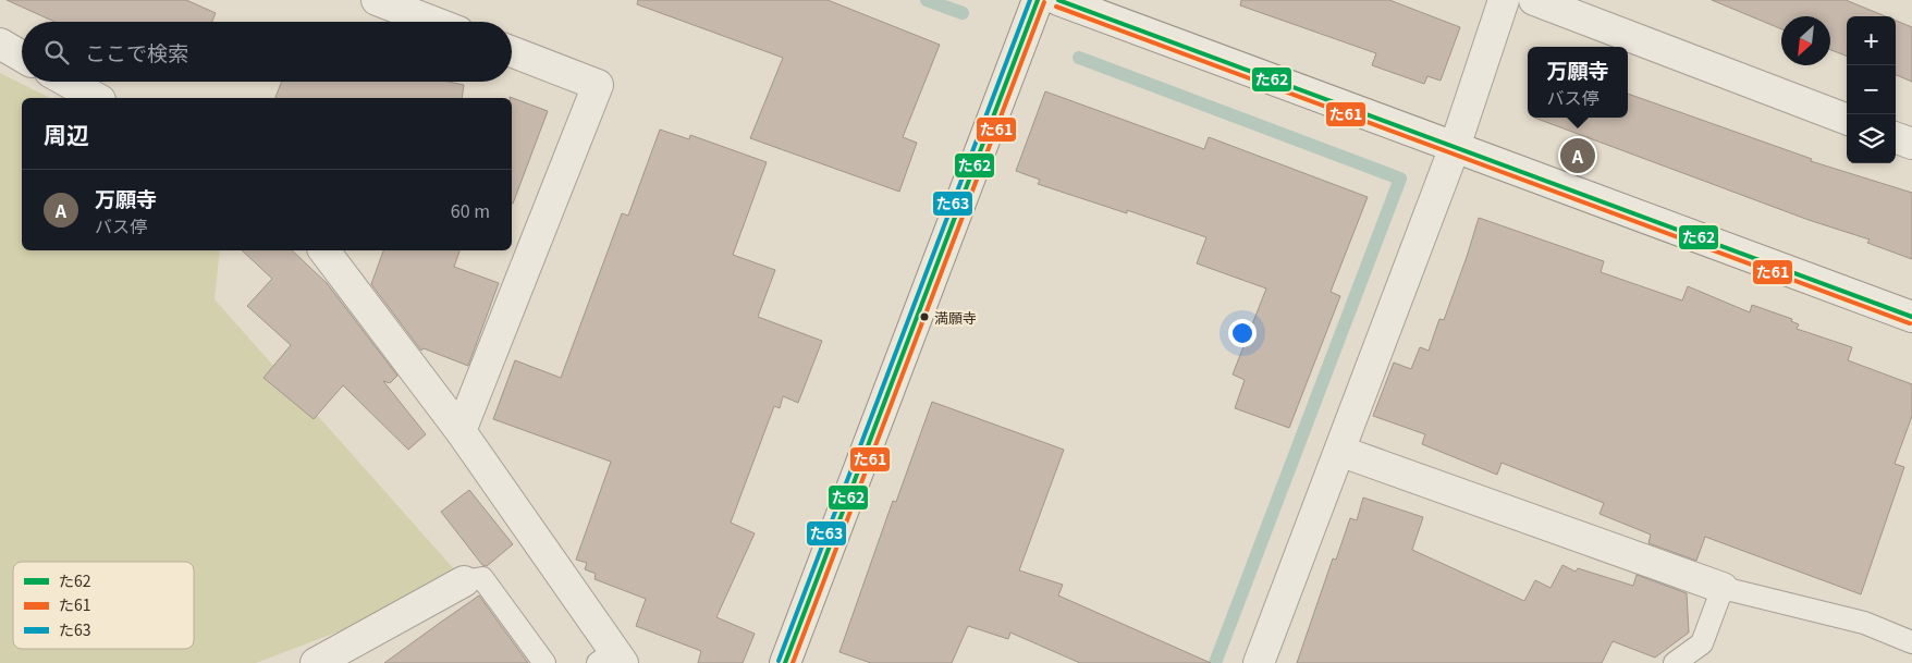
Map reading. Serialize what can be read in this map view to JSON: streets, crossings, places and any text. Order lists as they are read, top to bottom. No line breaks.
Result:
{"places":["満願寺"],"lines":["transit line た62","transit line た63","transit line た61"],"legend":["た62","た61","た63"],"north":"bottom left","page":{"map_buttons":["+","−"],"search":"ここで検索","popup":["万願寺","バス停"],"heading":"周辺","pins":"A","list":[{"mark":"A","name":"万願寺","note":"バス停","value":"60 m"}]}}
